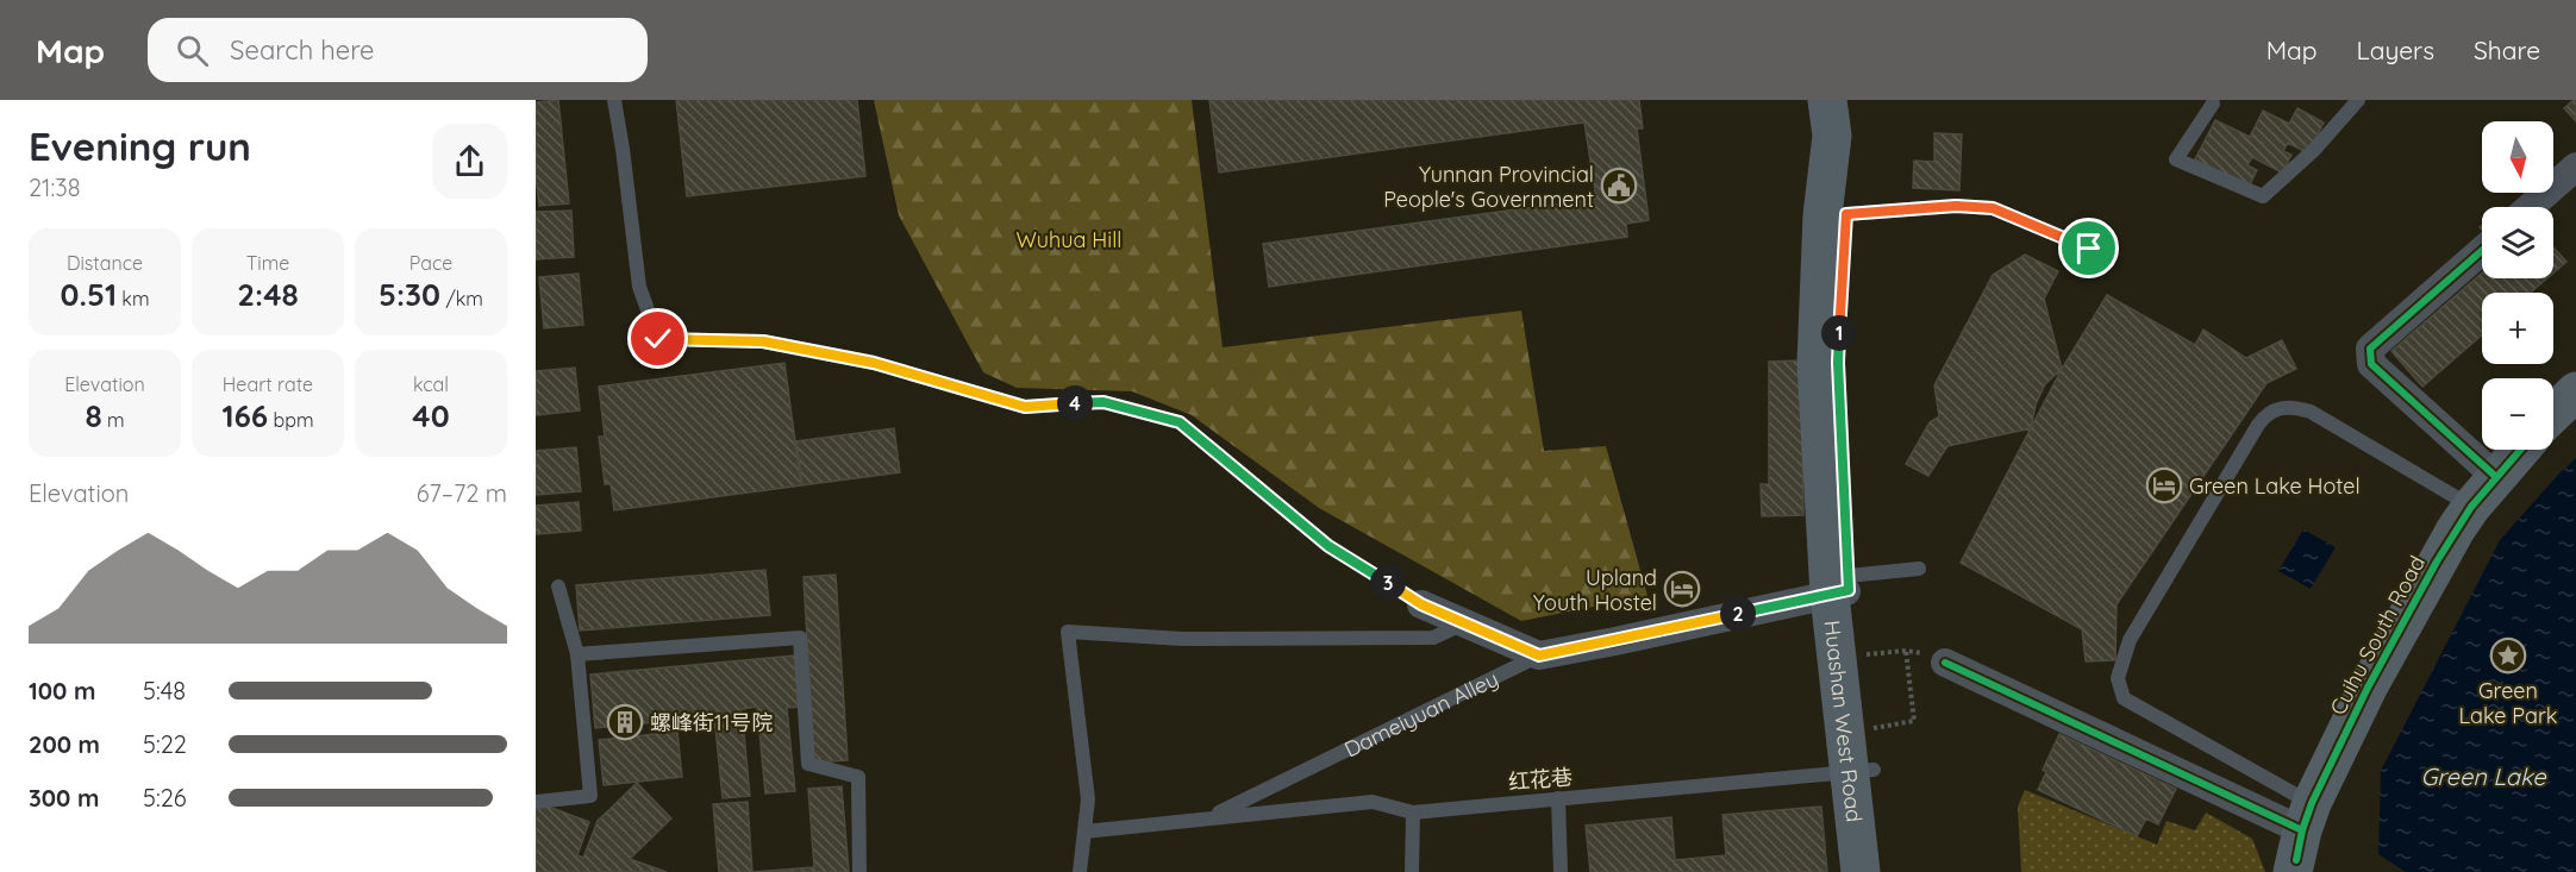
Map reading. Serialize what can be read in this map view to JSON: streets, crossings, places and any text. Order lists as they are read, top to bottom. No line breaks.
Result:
{"streets":{"main road":["Cuihu South Road","Huashan West Road"],"street":["Dameiyuan Alley"],"lane":["红花巷"]},"crossings":[["Dameiyuan Alley","Huashan West Road"],["Dameiyuan Alley","红花巷"],["Huashan West Road","红花巷"]],"water":["Green Lake"],"parks":["Wuhua Hill"],"places":{"public building":["Yunnan Provincial People's Government"],"hotel":["Green Lake Hotel","Upland Youth Hostel"],"place":["Green Lake Park"],"building":["螺峰街11号院"]},"north":"bottom","page":{"header":"Map","search":"Search here","nav":["Map","Layers","Share"],"heading":["Evening run","21:38"],"map_buttons":["+","−"],"stats":[["Distance","0.51 km"],["Time","2:48"],["Pace","5:30 /km"],["Elevation","8 m"],["Heart rate","166 bpm"],["kcal","40"]],"pins":["1","4","3","2"],"chart":["Elevation","67–72 m"],"list":[{"name":"100 m","note":"5:48"},{"name":"200 m","note":"5:22"},{"name":"300 m","note":"5:26"}]}}
